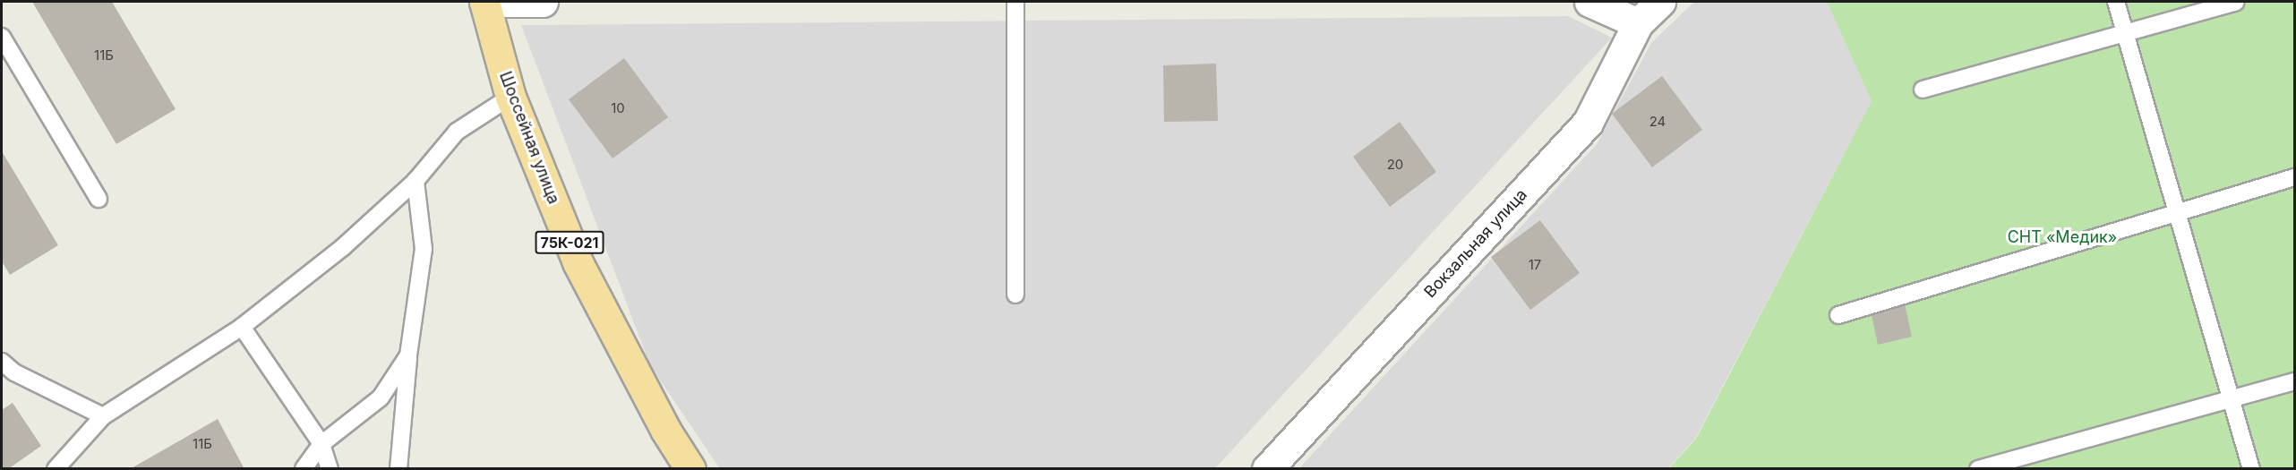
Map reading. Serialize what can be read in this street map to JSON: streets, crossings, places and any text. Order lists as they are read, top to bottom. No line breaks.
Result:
{"streets":{"main road":["Шоссейная улица","75К-021"],"street":["Вокзальная улица"]},"parks":["СНТ «Медик»"],"house_numbers":["11Б","10","24","20","17","11Б"]}
